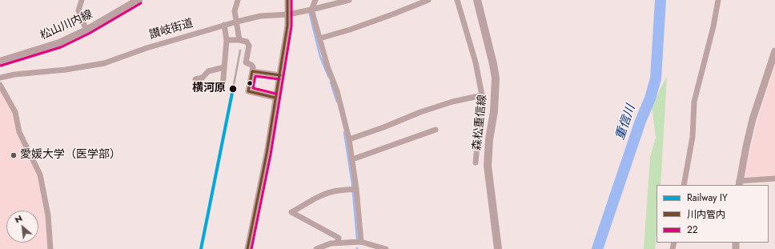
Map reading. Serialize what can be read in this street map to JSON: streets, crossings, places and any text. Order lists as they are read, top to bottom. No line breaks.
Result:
{"streets":{"main road":["松山川内線","森松重信線"],"street":["讃岐街道"]},"water":["重信川"],"places":["横河原","愛媛大学（医学部）"],"lines":["transit line 川内管内","transit line 22","rail line IY"],"legend":["Railway IY","川内管内","22"],"north":"top left"}
